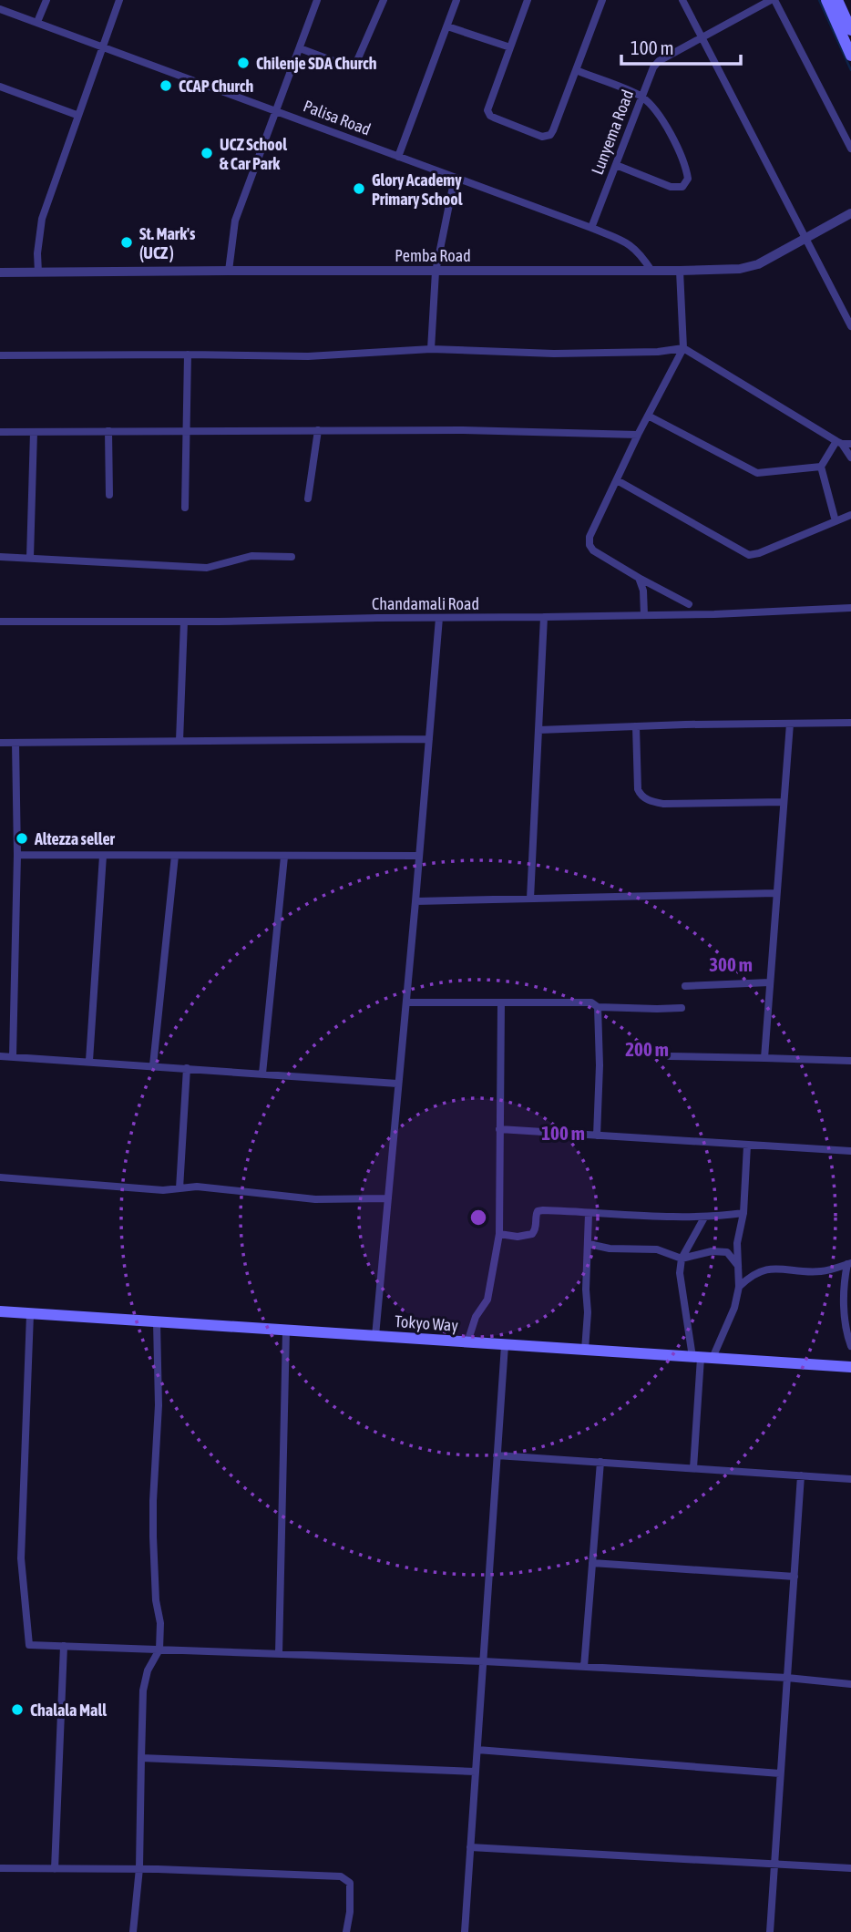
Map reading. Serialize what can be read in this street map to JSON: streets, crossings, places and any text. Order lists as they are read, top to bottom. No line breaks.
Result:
{"streets":{"main road":["Tokyo Way"],"street":["Palisa Road","Lunyema Road","Pemba Road","Chandamali Road"]},"crossings":[["Palisa Road","Lunyema Road"],["Palisa Road","Pemba Road"]],"places":["Chilenje SDA Church","CCAP Church","UCZ School & Car Park","Glory Academy Primary School","St. Mark's (UCZ )","Altezza seller","Chalala Mall"],"scale_bar":"100 m","rings":["300 m","200 m","100 m"]}
